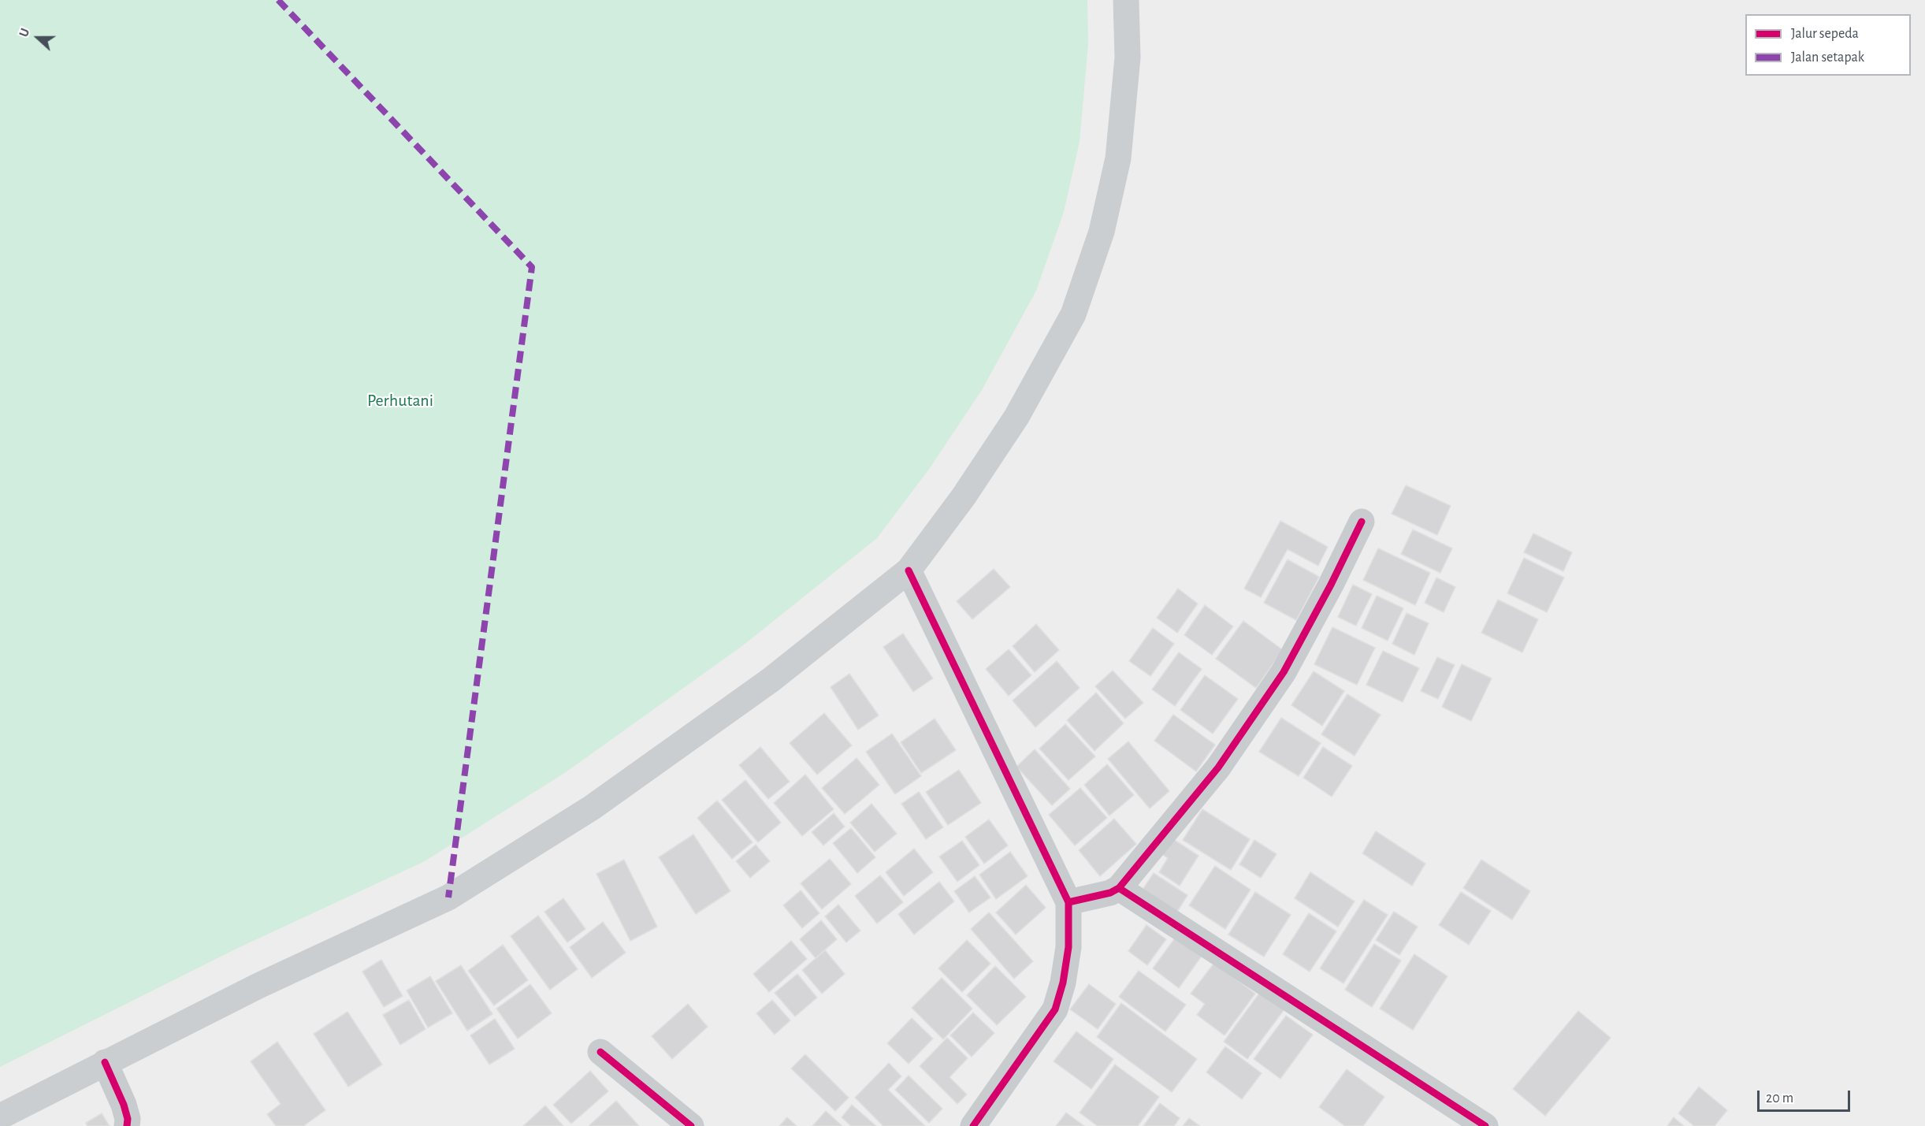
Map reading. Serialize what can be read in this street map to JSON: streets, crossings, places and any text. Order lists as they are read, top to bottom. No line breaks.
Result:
{"parks":["Perhutani"],"legend":["Jalur sepeda","Jalan setapak"],"scale_bar":"20 m","north":"left"}
